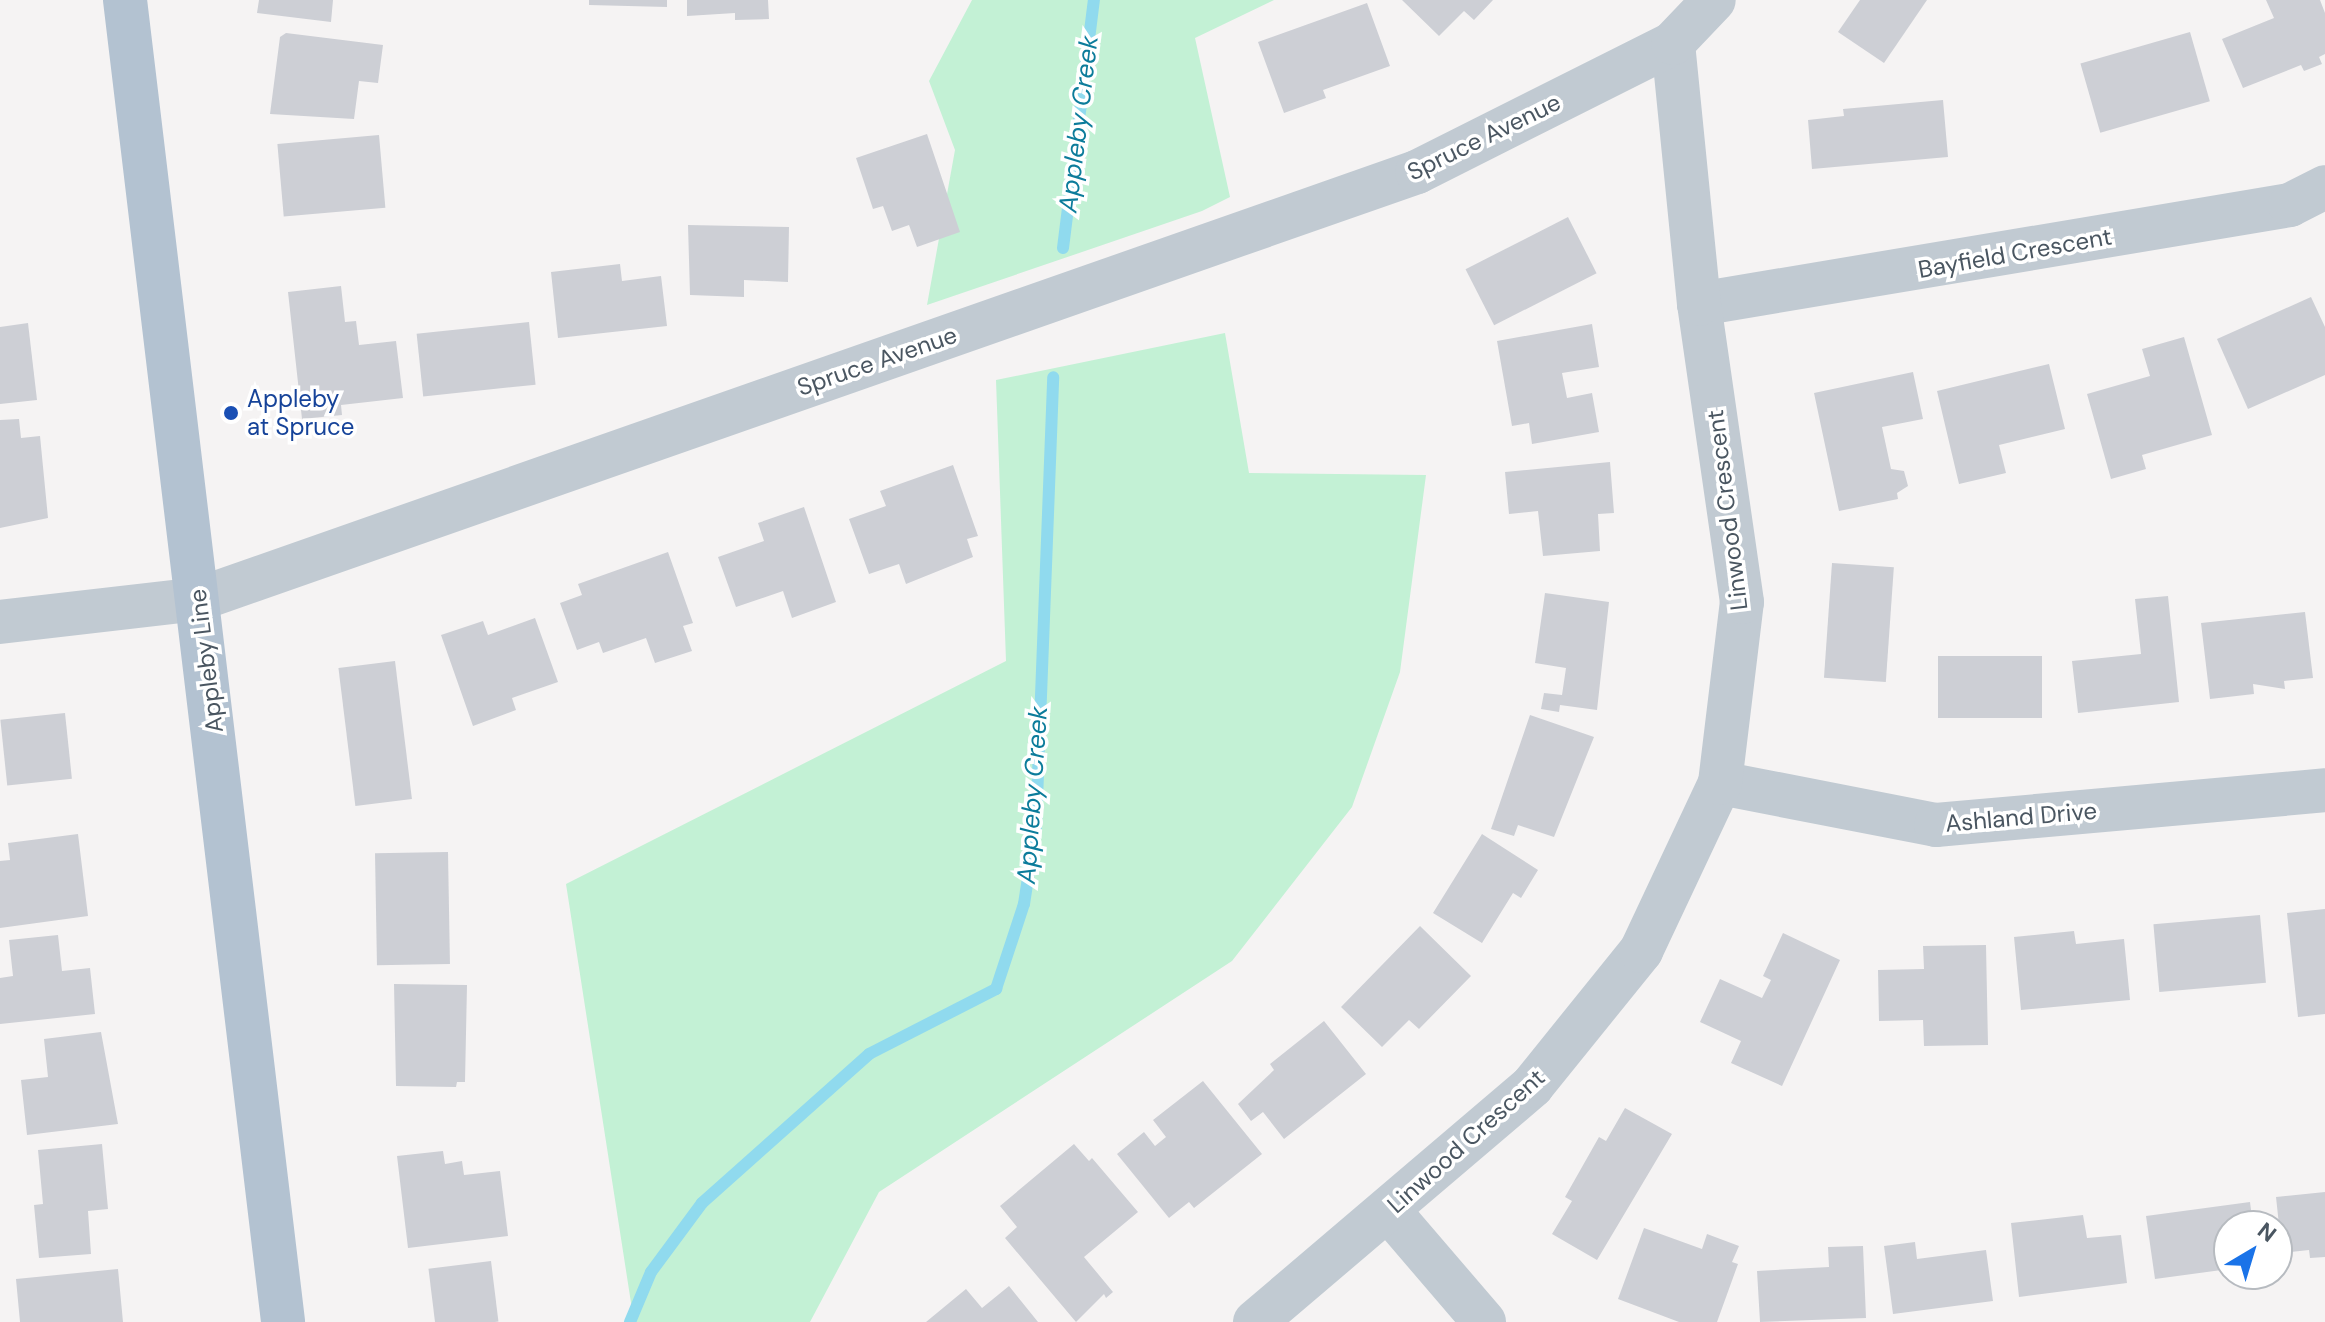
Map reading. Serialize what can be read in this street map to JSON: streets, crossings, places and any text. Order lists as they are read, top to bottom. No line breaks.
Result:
{"streets":{"main road":["Appleby Line"],"street":["Spruce Avenue","Bayfield Crescent","Linwood Crescent","Ashland Drive"]},"crossings":[["Spruce Avenue","Linwood Crescent"],["Spruce Avenue","Appleby Line"],["Bayfield Crescent","Linwood Crescent"],["Linwood Crescent","Ashland Drive"]],"water":["Appleby Creek"],"places":["Appleby at Spruce"],"north":"top right"}
